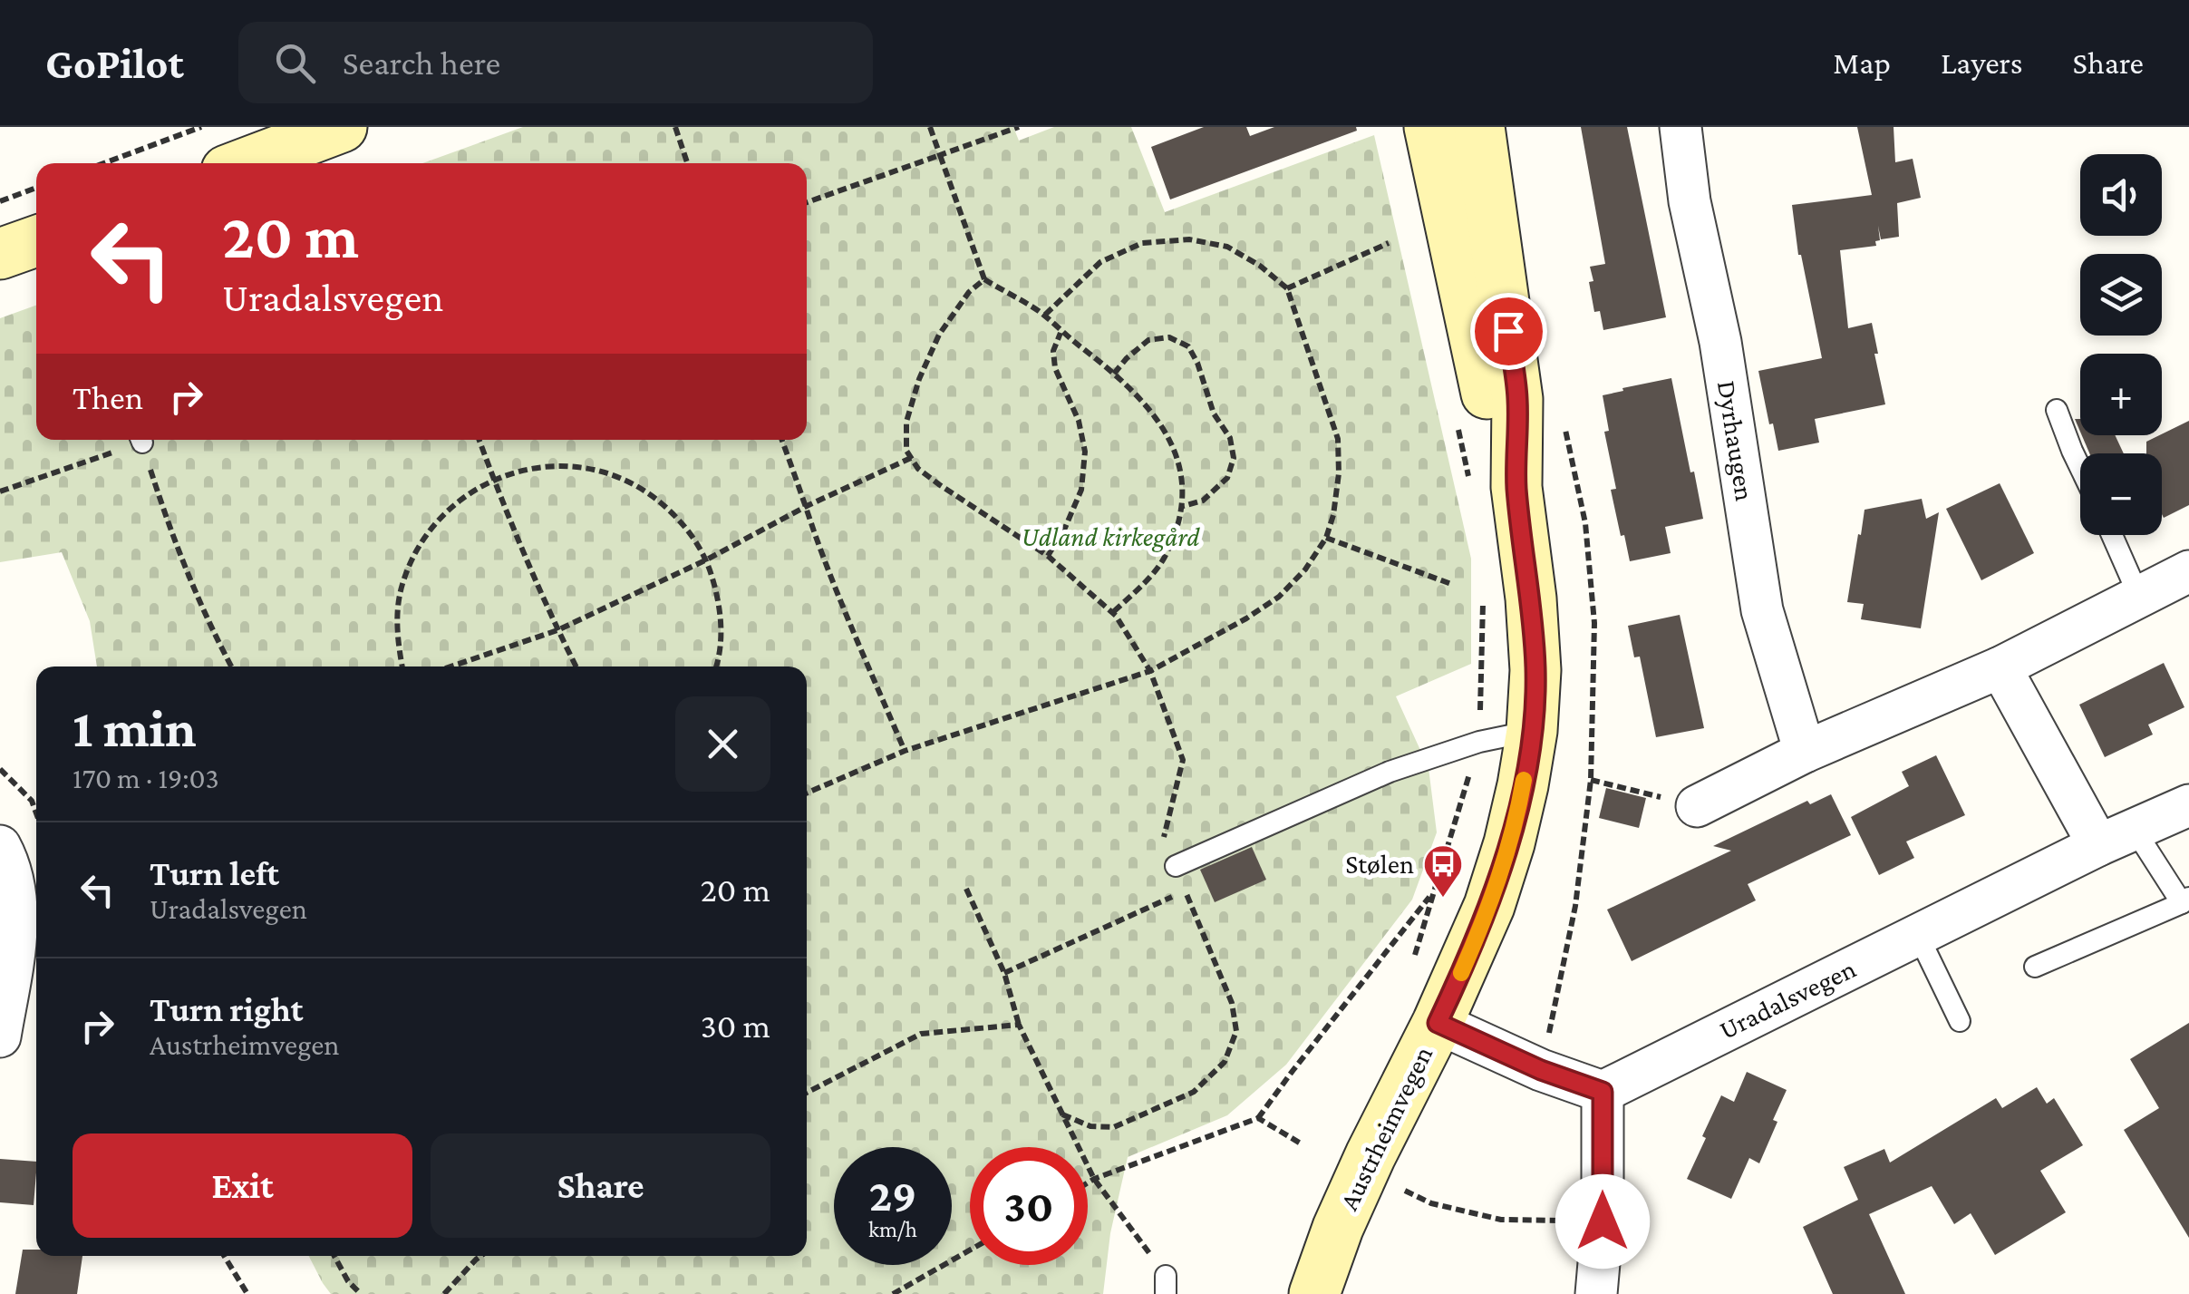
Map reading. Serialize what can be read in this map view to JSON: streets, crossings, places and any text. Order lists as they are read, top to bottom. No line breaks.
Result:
{"streets":{"main road":["Austrheimvegen"],"street":["Dyrhaugen","Uradalsvegen"]},"parks":["Udland kirkegård"],"places":{"bus stop":["Stølen"]},"page":{"header":"GoPilot","search":"Search here","nav":["Map","Layers","Share"],"map_buttons":["+","−"],"turn":["20 m","Uradalsvegen"],"then":"Then","heading":["1 min","170 m · 19:03"],"list":[{"name":"Turn left","note":"Uradalsvegen","value":"20 m"},{"name":"Turn right","note":"Austrheimvegen","value":"30 m"}],"buttons":["Exit","Share"],"speed":"29 km/h","limit":"30"}}
